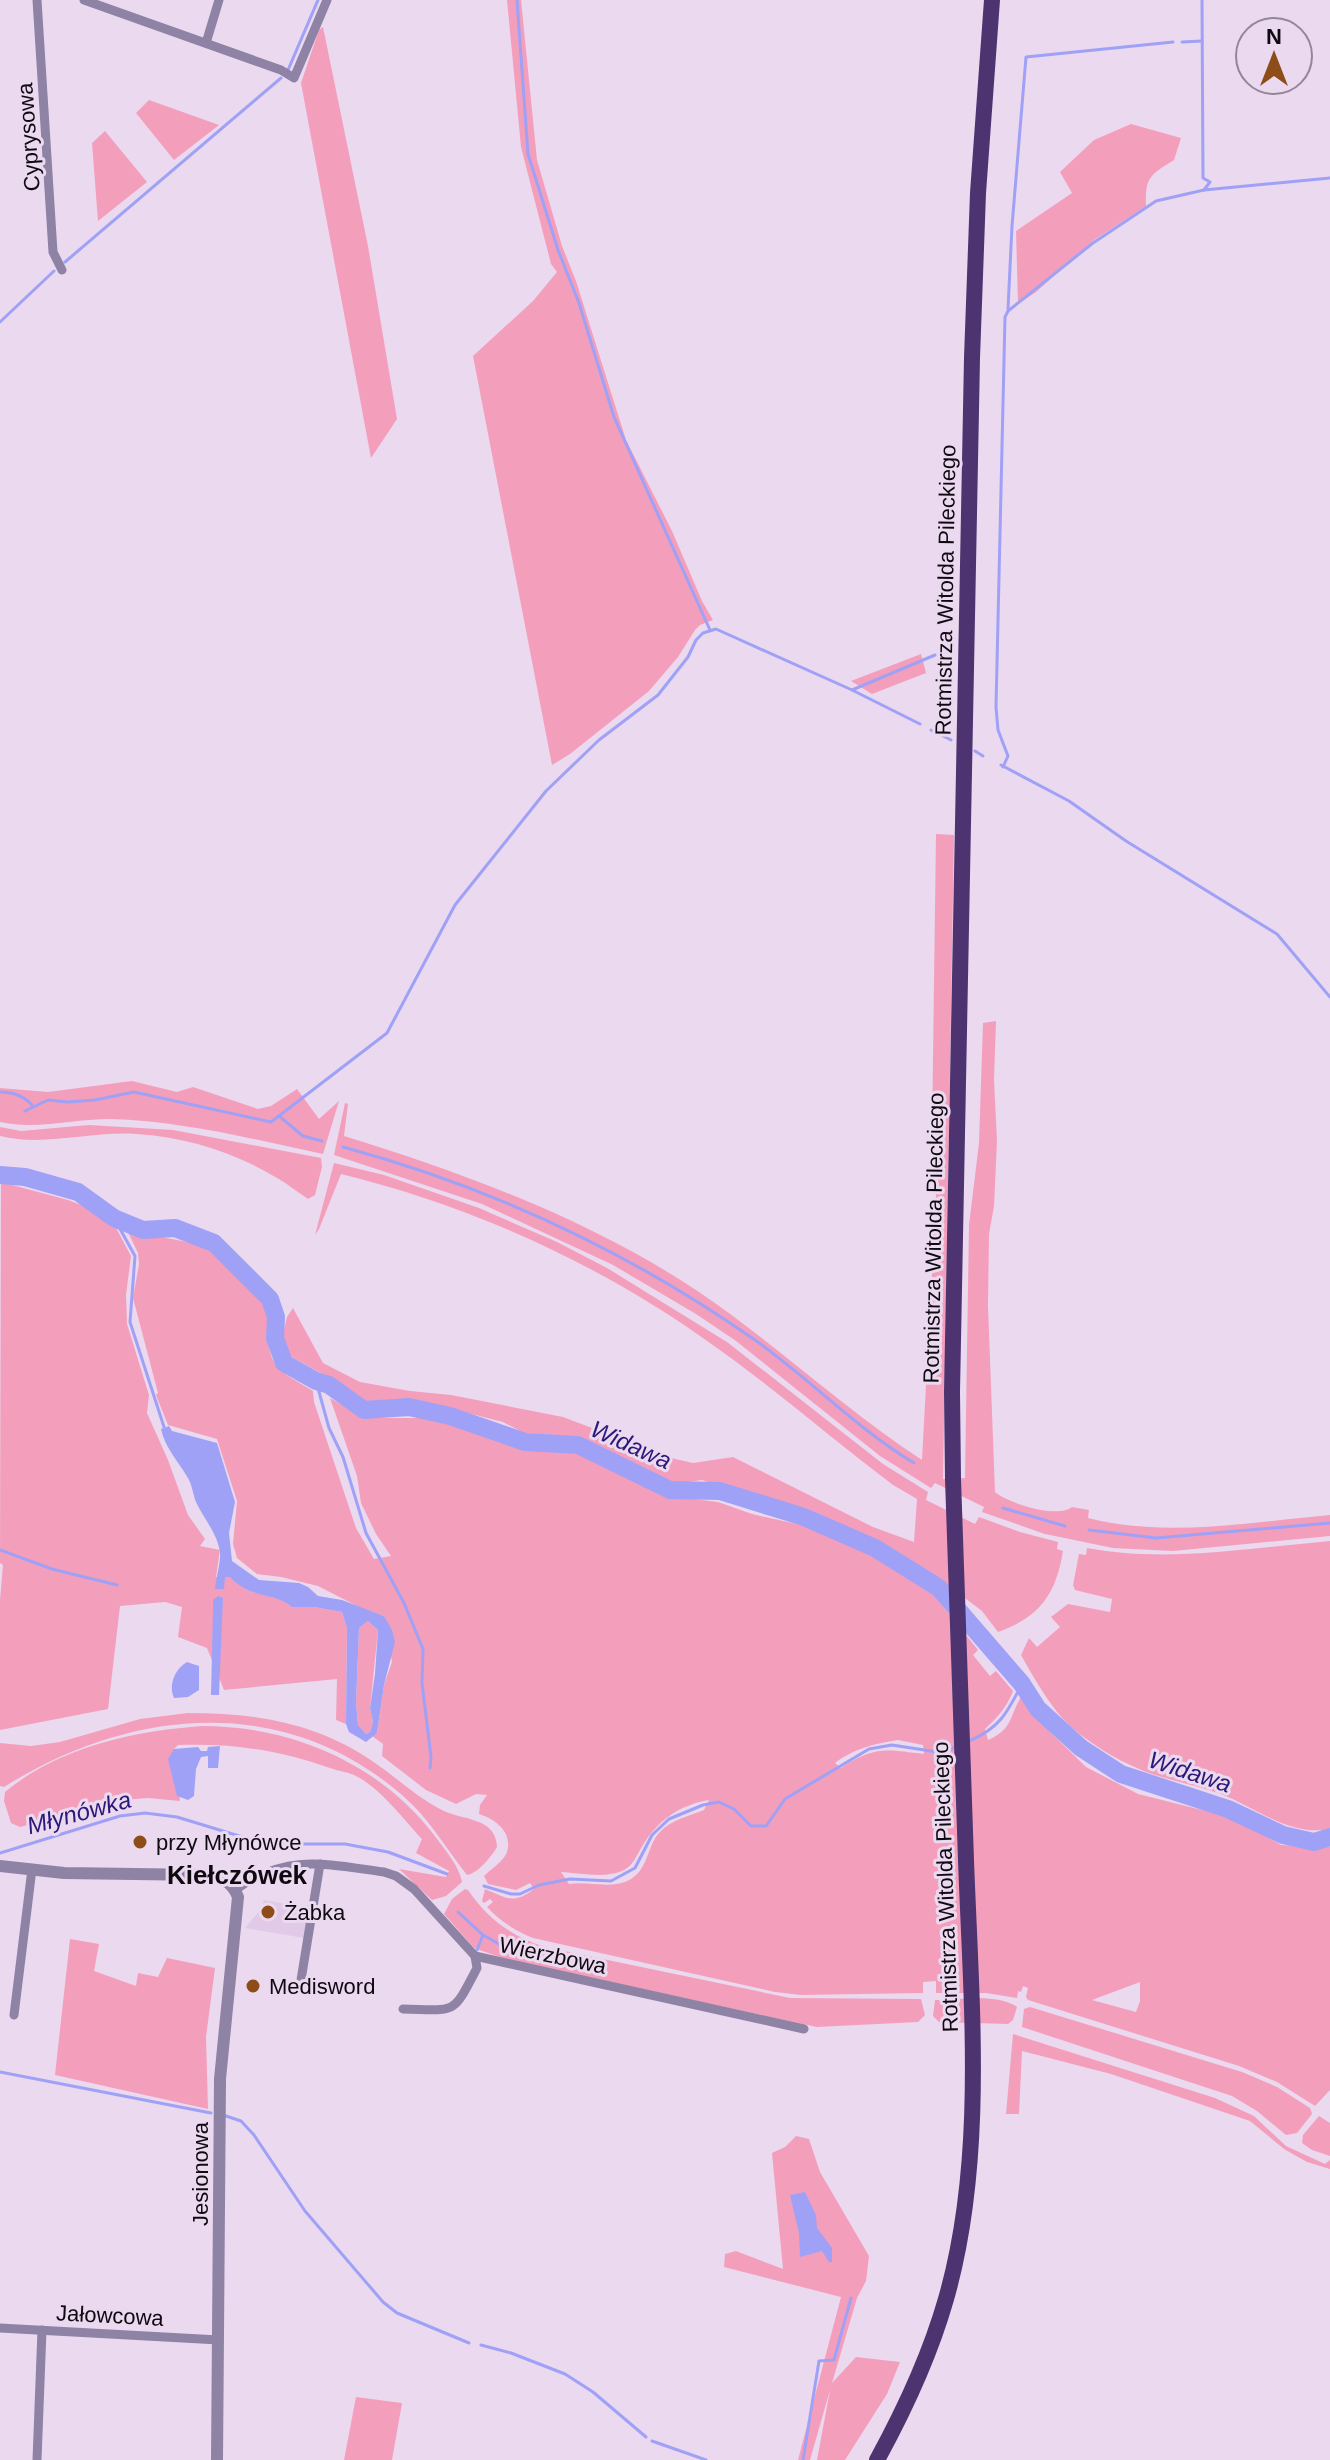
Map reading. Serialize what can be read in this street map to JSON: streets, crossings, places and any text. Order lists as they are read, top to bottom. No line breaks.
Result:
{"streets":{"main road":["Rotmistrza Witolda Pileckiego"],"street":["Cyprysowa","Wierzbowa","Jesionowa","Jałowcowa"]},"crossings":[["Wierzbowa","Jesionowa"],["Jesionowa","Jałowcowa"]],"districts":["Kiełczówek"],"water":["Widawa","Młynówka"],"places":["przy Młynówce","Żabka","Medisword"],"north":"top"}
